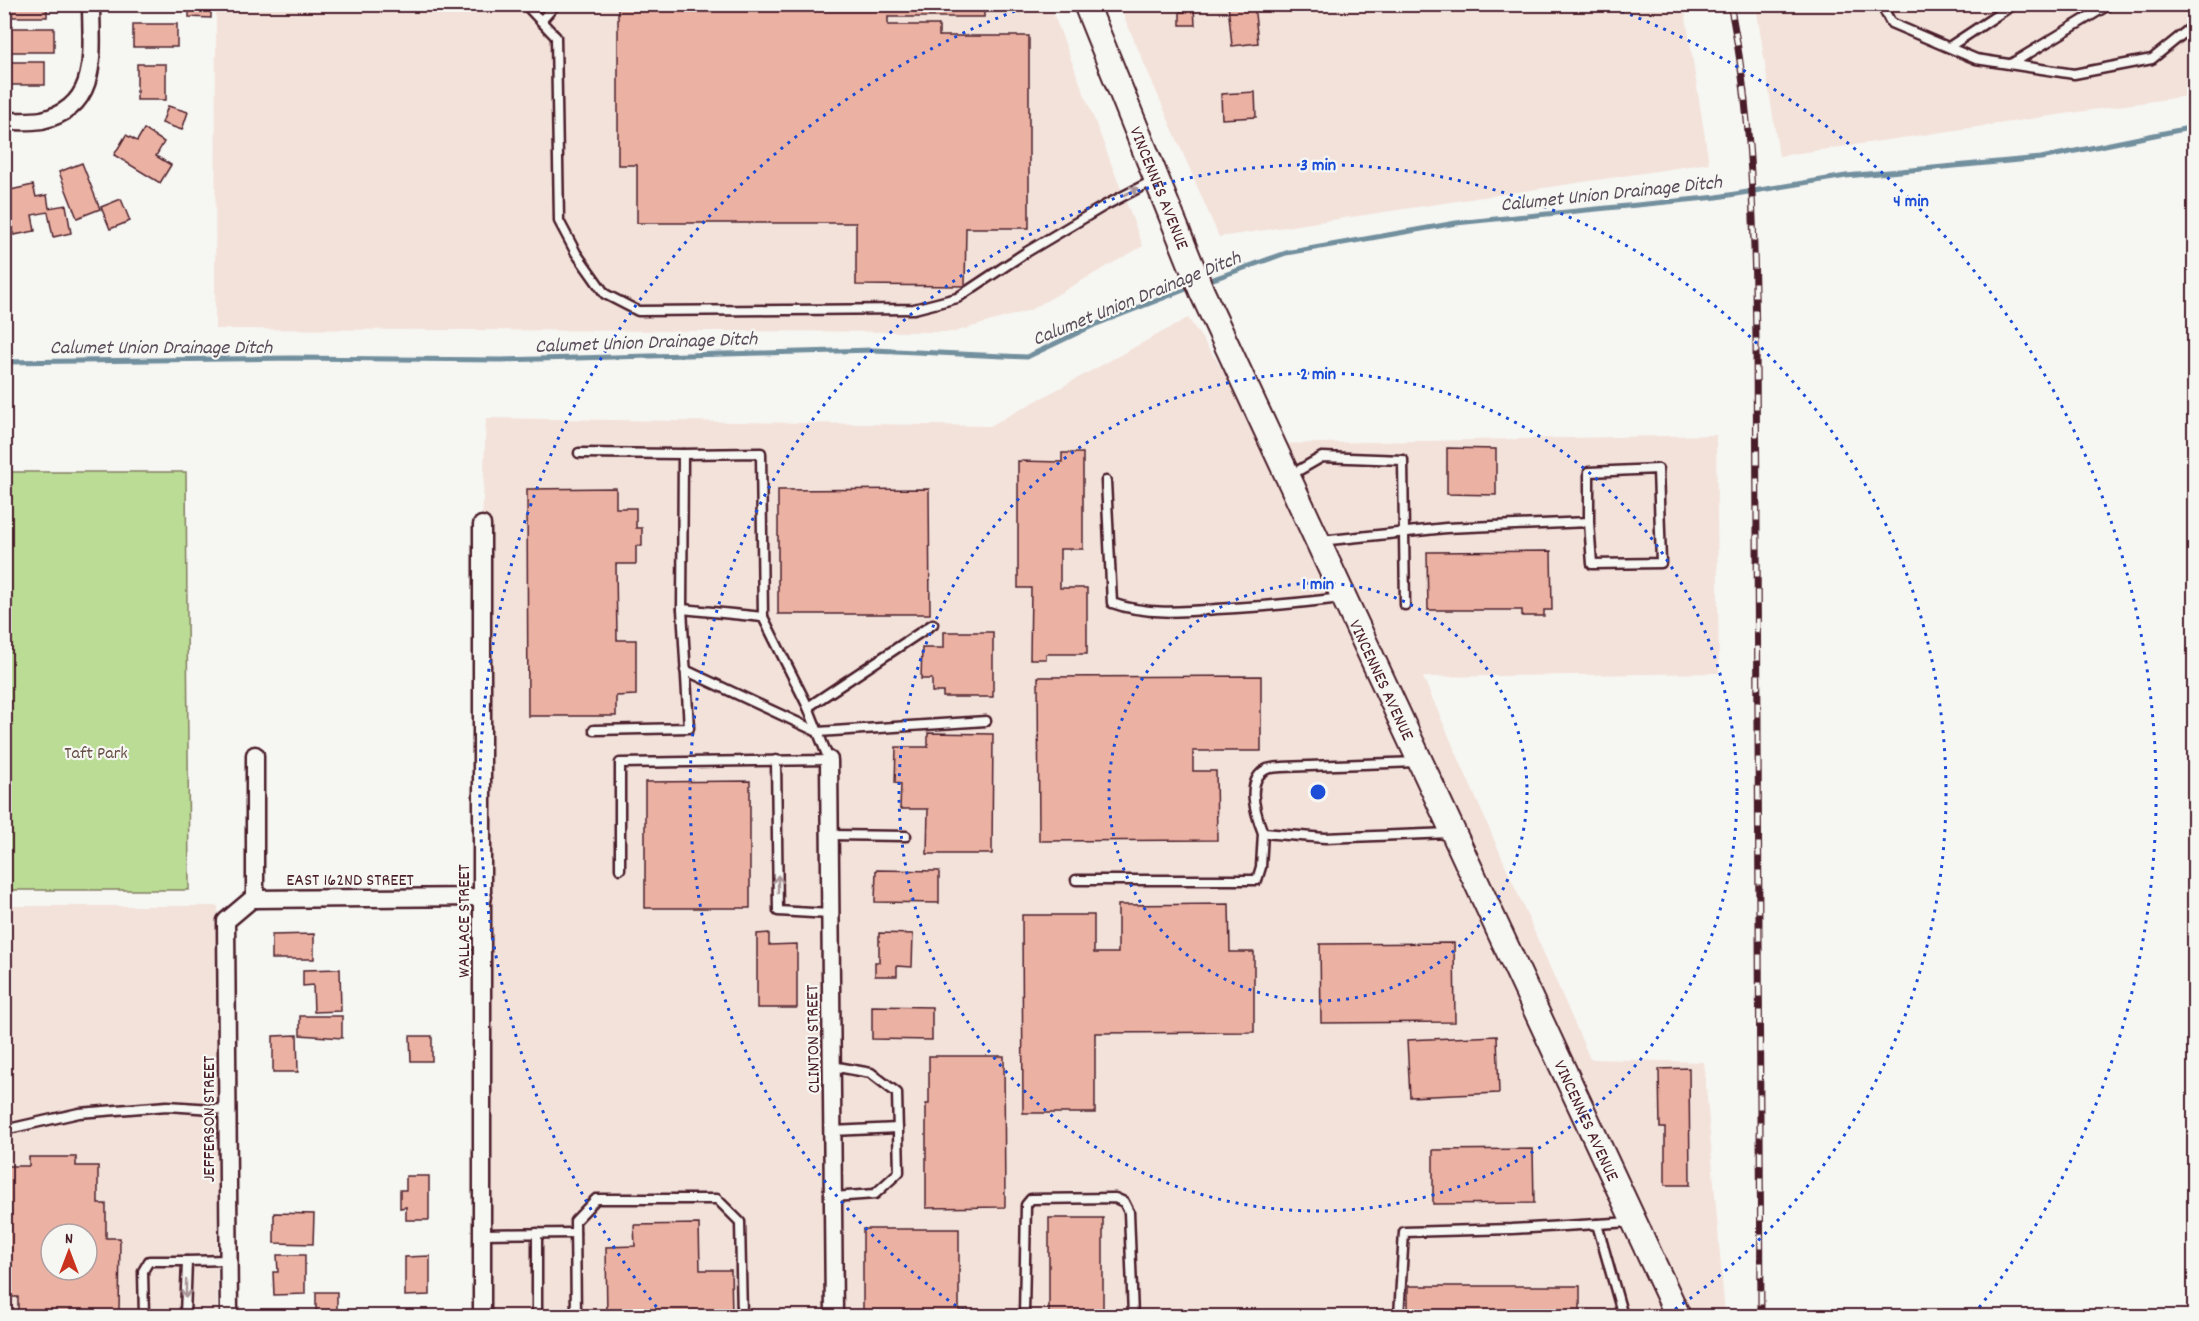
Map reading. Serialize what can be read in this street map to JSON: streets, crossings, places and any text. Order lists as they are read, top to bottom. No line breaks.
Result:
{"streets":{"street":["VINCENNES AVENUE","EAST 162ND STREET","WALLACE STREET","CLINTON STREET","JEFFERSON STREET"]},"crossings":[["EAST 162ND STREET","WALLACE STREET"],["EAST 162ND STREET","JEFFERSON STREET"]],"water":["Calumet Union Drainage Ditch"],"parks":["Taft Park"],"north":"top","rings":["3 min","4 min","2 min","1 min"]}
